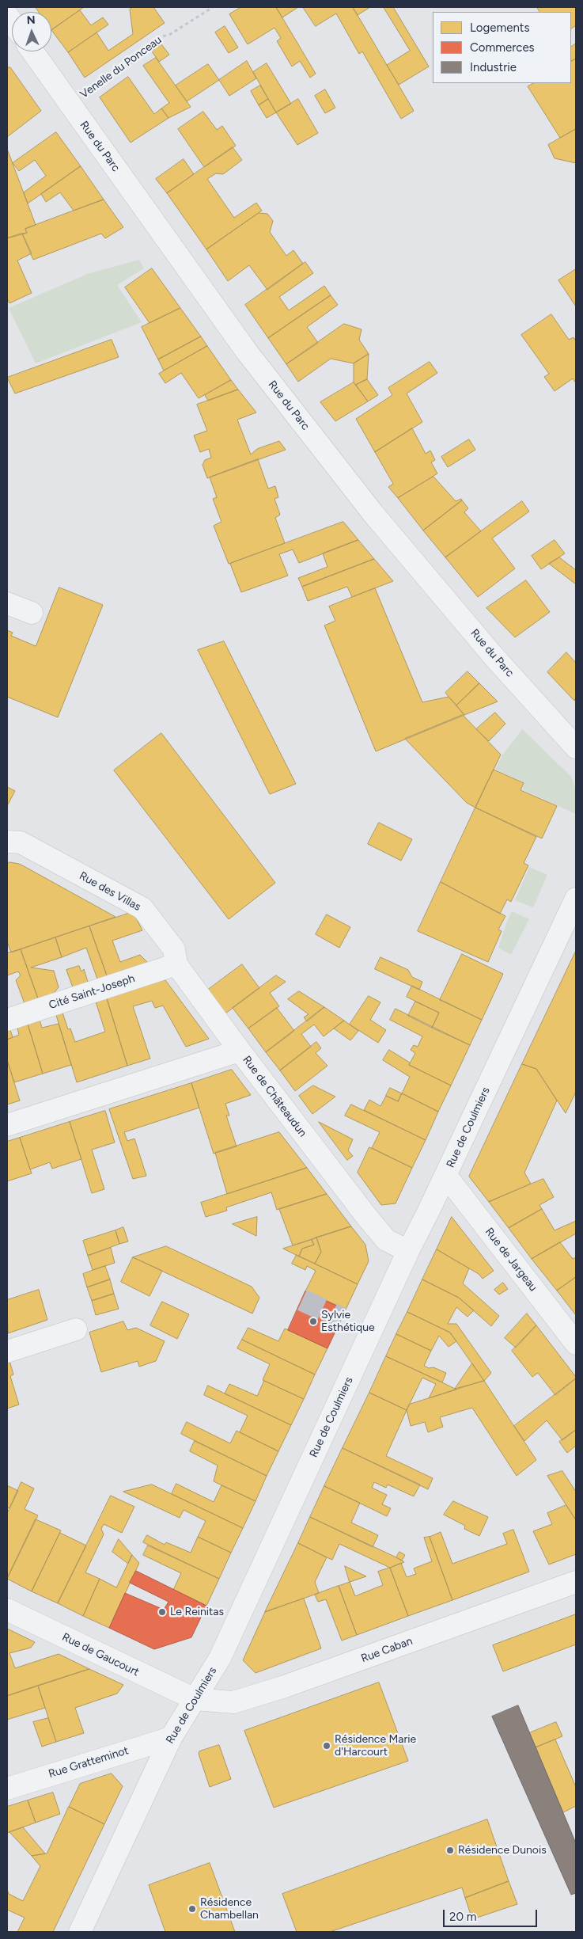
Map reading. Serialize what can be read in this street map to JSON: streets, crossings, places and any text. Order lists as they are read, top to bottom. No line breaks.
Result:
{"streets":{"street":["Rue du Parc","Rue des Villas","Cité Saint-Joseph","Rue de Châteaudun","Rue de Coulmiers","Rue de Jargeau","Rue Caban","Rue de Gaucourt","Rue Gratteminot"],"path":["Venelle du Ponceau"]},"crossings":[["Venelle du Ponceau","Rue du Parc"],["Rue des Villas","Cité Saint-Joseph"],["Rue des Villas","Rue de Châteaudun"],["Rue de Châteaudun","Rue de Coulmiers"],["Rue de Coulmiers","Rue de Jargeau"],["Rue de Coulmiers","Rue Caban"],["Rue de Coulmiers","Rue de Gaucourt"],["Rue de Coulmiers","Rue Gratteminot"],["Rue Caban","Rue de Gaucourt"]],"places":["Sylvie Esthétique","Le Reinitas","Résidence Marie d'Harcourt","Résidence Dunois","Résidence Chambellan"],"legend":["Logements","Commerces","Industrie"],"scale_bar":"20 m","north":"top"}
